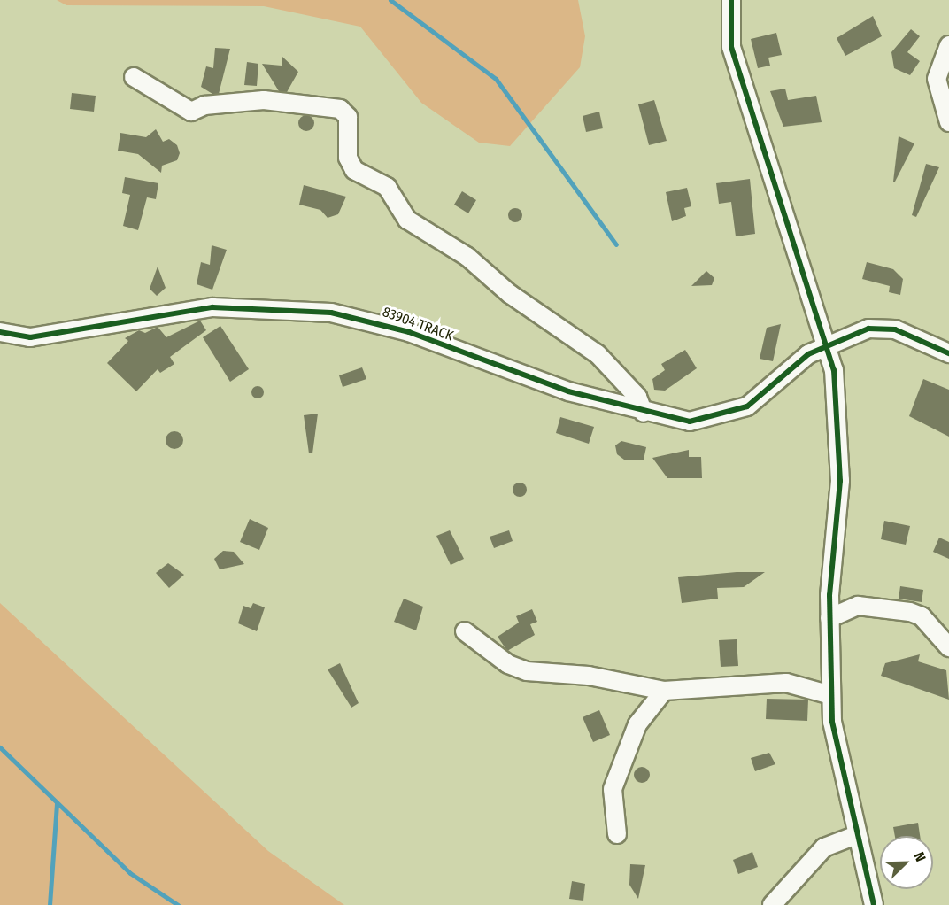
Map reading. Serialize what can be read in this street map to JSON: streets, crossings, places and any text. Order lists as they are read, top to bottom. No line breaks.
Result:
{"streets":{"street":["83904 TRACK"]},"north":"top right"}
